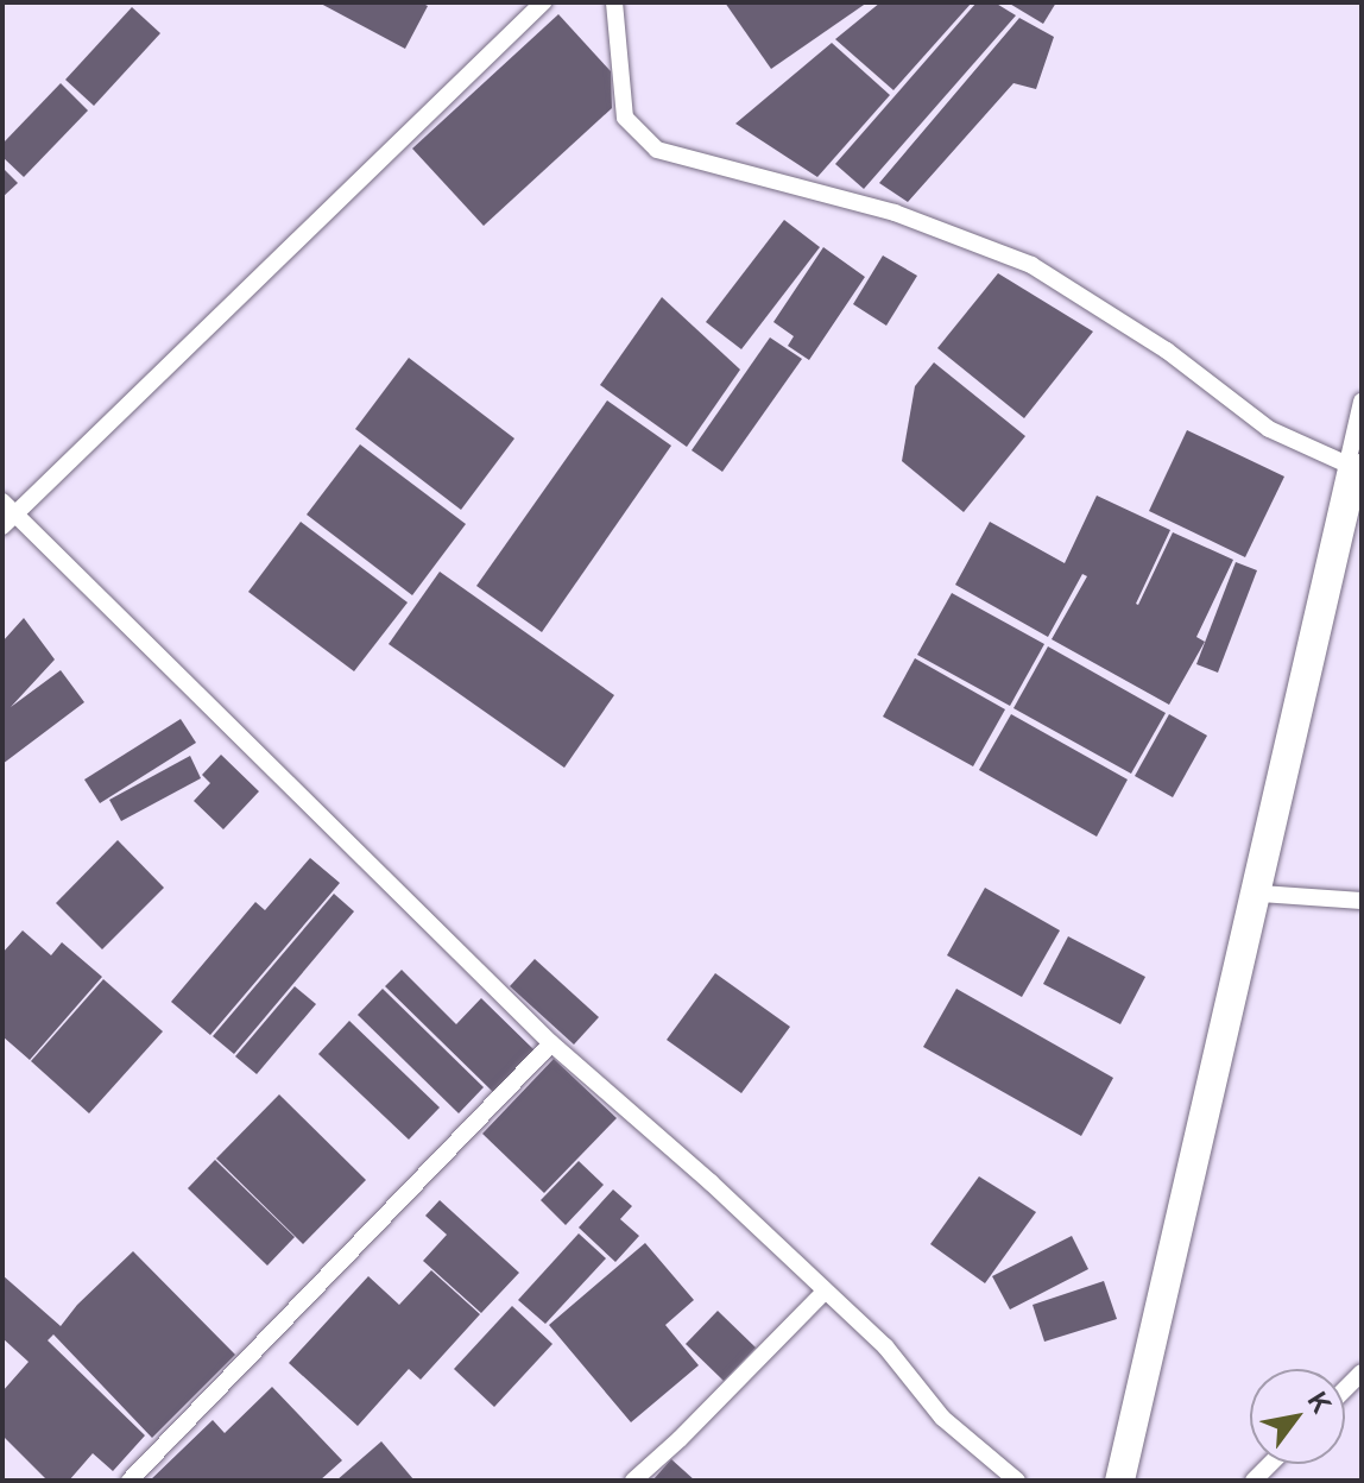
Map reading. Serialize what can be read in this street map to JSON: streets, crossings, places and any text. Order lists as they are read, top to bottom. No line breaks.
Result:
{"north":"top right"}
